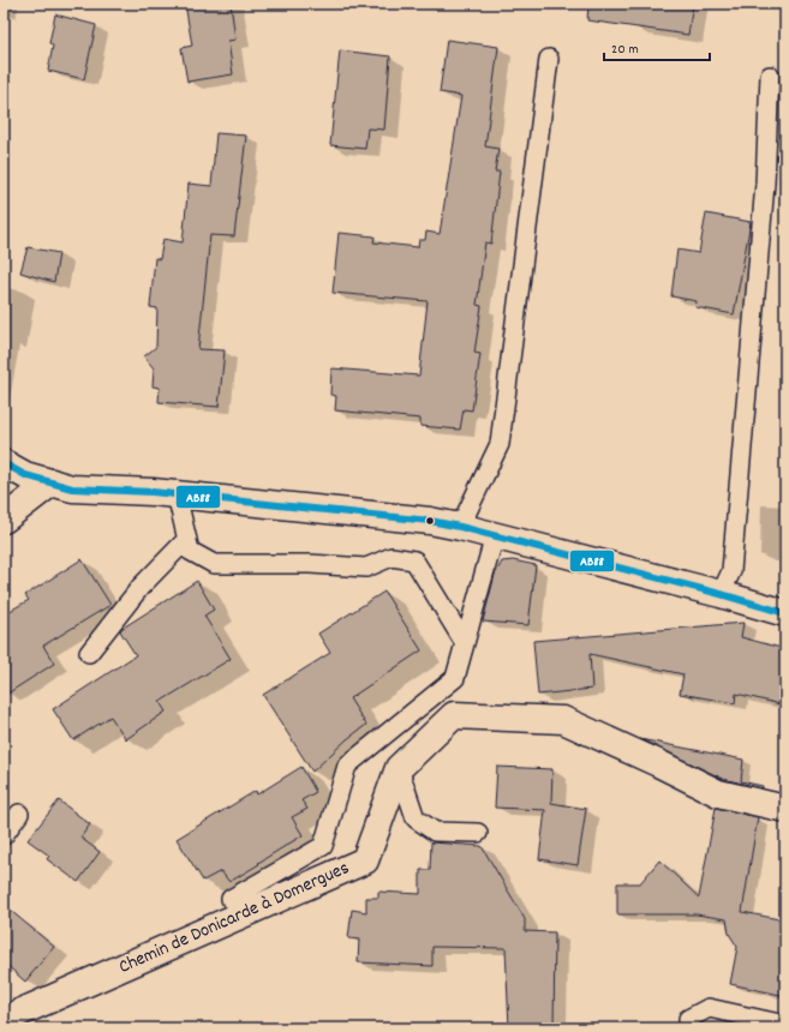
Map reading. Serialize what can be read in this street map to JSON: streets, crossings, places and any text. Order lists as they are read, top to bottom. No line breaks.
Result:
{"streets":{"street":["Chemin de Donicarde à Domergues"]},"lines":["transit line AB88"],"scale_bar":"20 m"}
